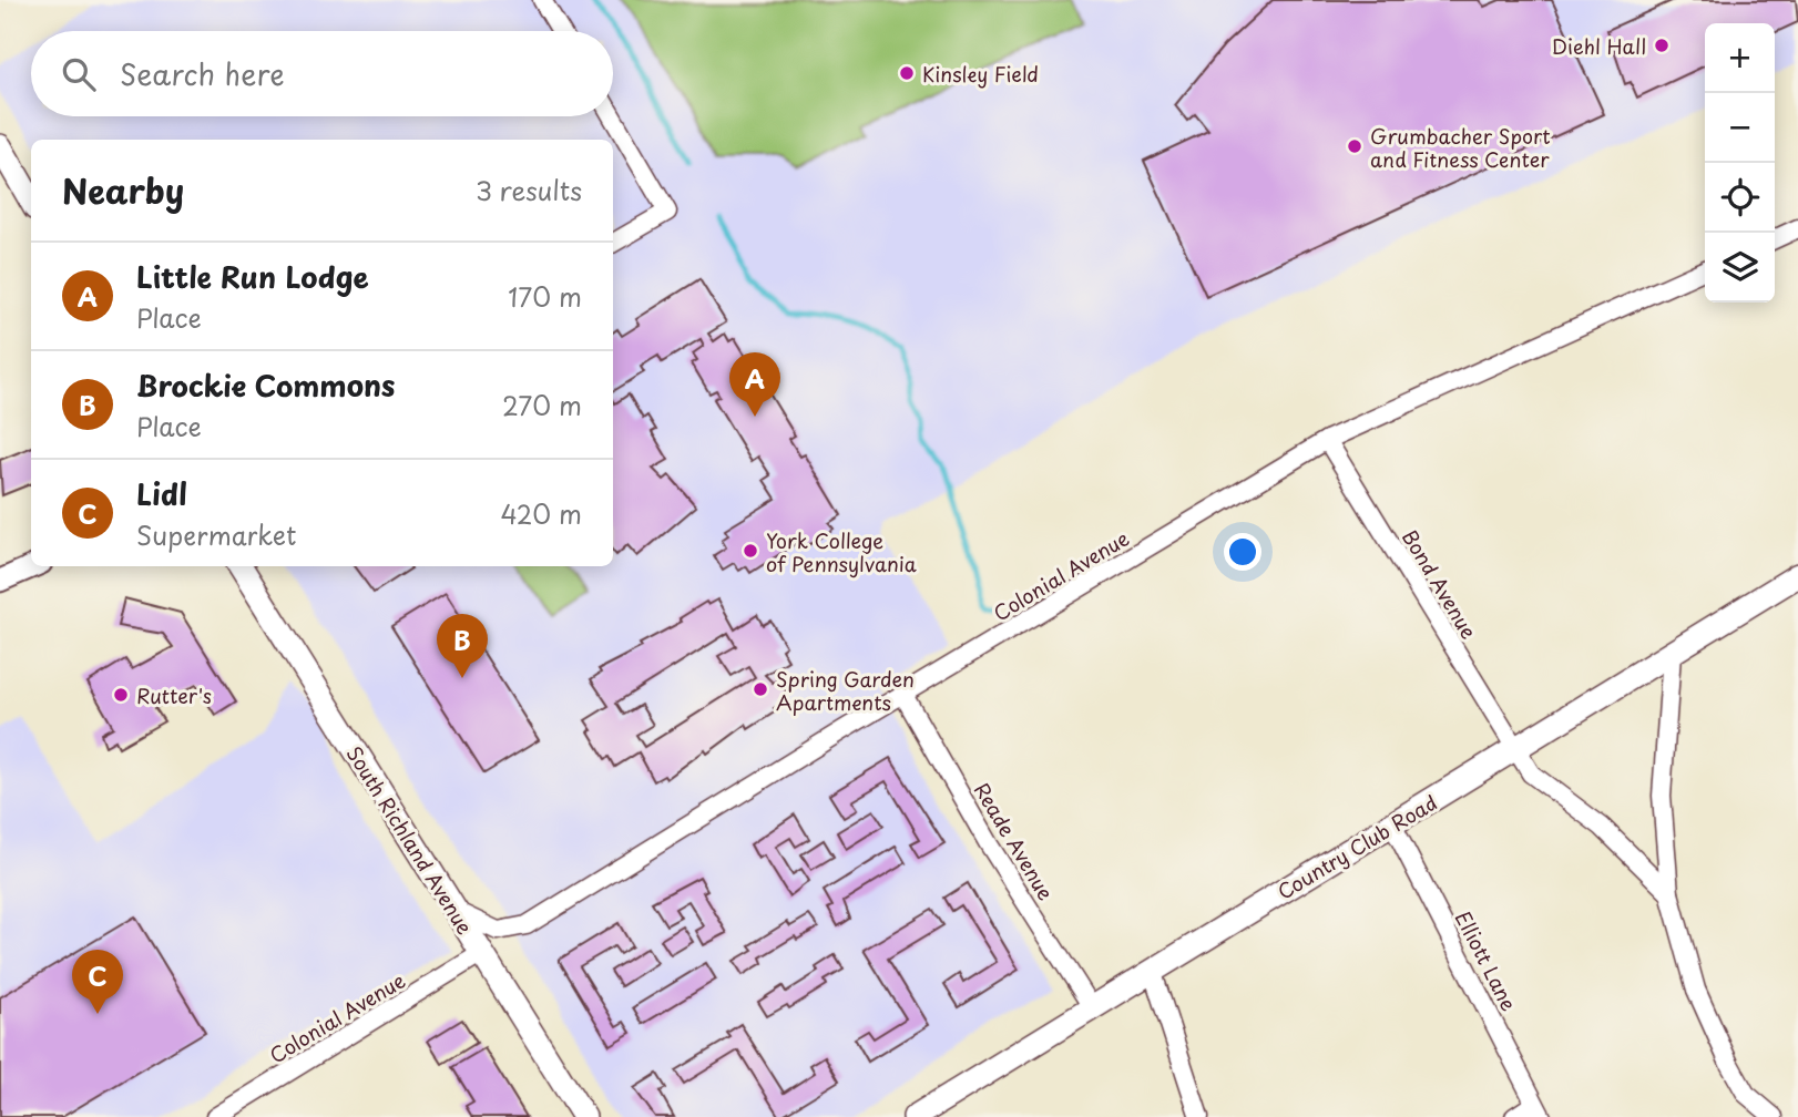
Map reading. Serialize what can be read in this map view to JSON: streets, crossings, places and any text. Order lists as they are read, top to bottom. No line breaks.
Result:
{"streets":{"main road":["South Richland Avenue","Country Club Road"],"street":["Colonial Avenue","Bond Avenue","Reade Avenue","Elliott Lane"]},"crossings":[["Colonial Avenue","Bond Avenue"],["Colonial Avenue","South Richland Avenue"],["Colonial Avenue","Reade Avenue"],["Bond Avenue","Country Club Road"],["Reade Avenue","Country Club Road"],["Country Club Road","Elliott Lane"]],"places":["Diehl Hall","Kinsley Field","Grumbacher Sport and Fitness Center","York College of Pennsylvania","Spring Garden Apartments","Rutter's"],"page":{"map_buttons":["+","−"],"search":"Search here","heading":["Nearby","3 results"],"list":[{"mark":"A","name":"Little Run Lodge","note":"Place","value":"170 m"},{"mark":"B","name":"Brockie Commons","note":"Place","value":"270 m"},{"mark":"C","name":"Lidl","note":"Supermarket","value":"420 m"}],"pins":["A","B","C"]}}
